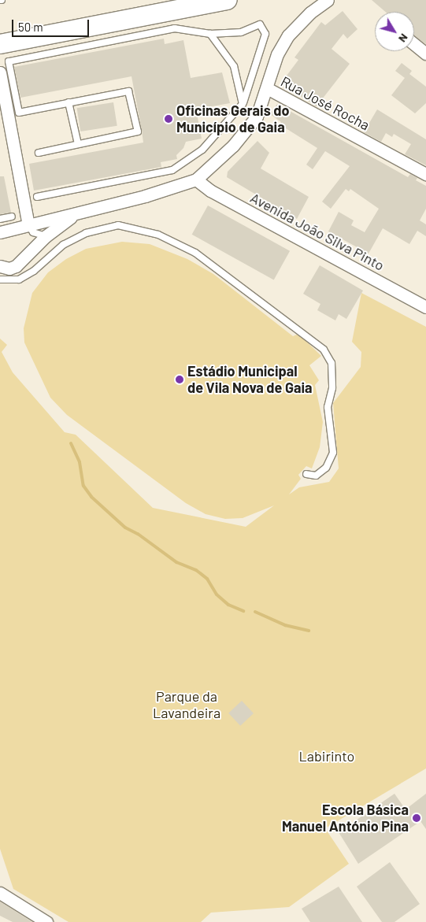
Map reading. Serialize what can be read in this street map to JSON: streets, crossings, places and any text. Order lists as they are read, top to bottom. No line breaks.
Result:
{"streets":{"street":["Rua José Rocha","Avenida João Silva Pinto"]},"parks":["Parque da Lavandeira","Labirinto"],"places":["Oficinas Gerais do Município de Gaia","Estádio Municipal de Vila Nova de Gaia","Escola Básica Manuel António Pina"],"scale_bar":"50 m","north":"bottom right"}
